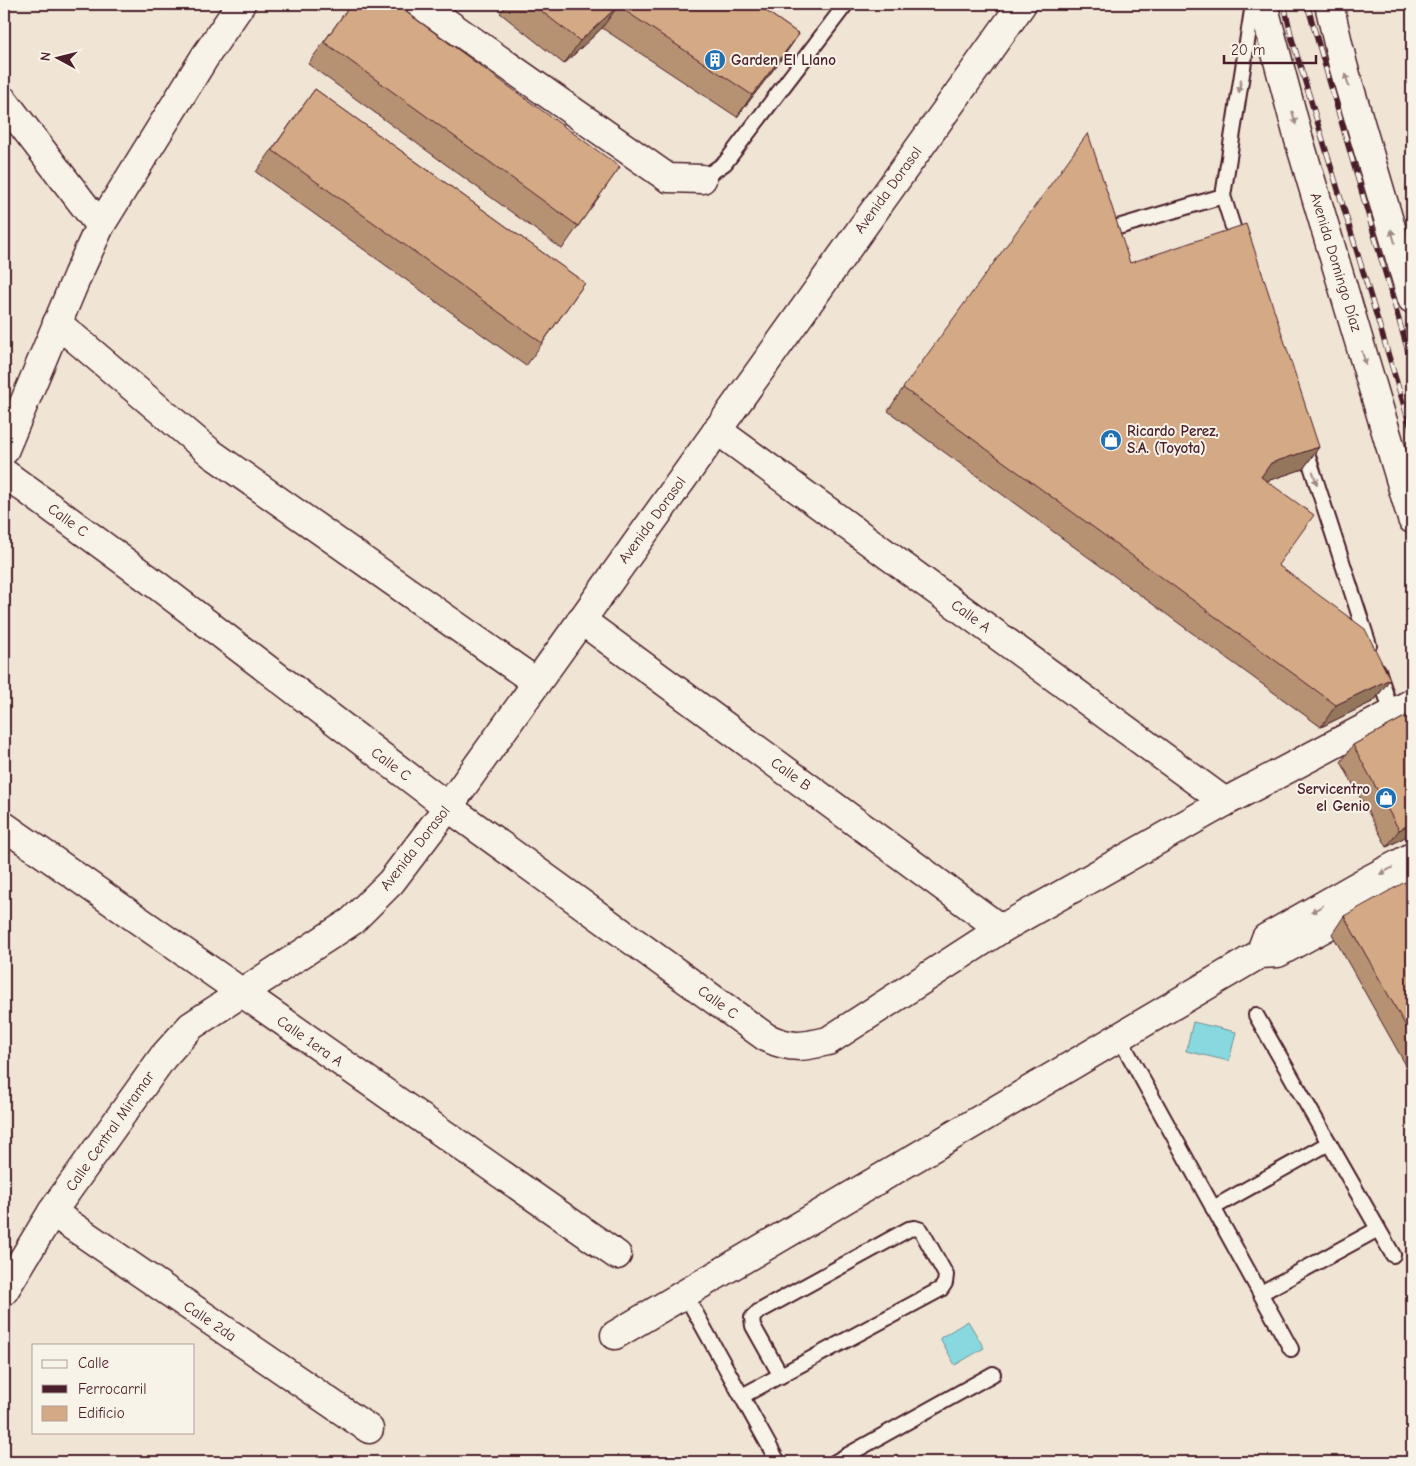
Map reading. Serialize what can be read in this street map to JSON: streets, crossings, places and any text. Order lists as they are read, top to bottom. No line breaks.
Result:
{"streets":{"street":["Avenida Dorasol","Avenida Domingo Díaz","Calle C","Calle A","Calle B","Calle 1era A","Calle Central Miramar","Calle 2da"]},"crossings":[["Avenida Dorasol","Calle C"],["Avenida Dorasol","Calle A"],["Avenida Dorasol","Calle B"],["Avenida Dorasol","Calle 1era A"],["Avenida Dorasol","Calle Central Miramar"],["Calle C","Calle B"],["Calle 1era A","Calle Central Miramar"],["Calle Central Miramar","Calle 2da"]],"places":{"building":["Garden El Llano"],"shop":["Ricardo Perez, S.A. (Toyota)","Servicentro el Genio"]},"legend":["Calle","Ferrocarril","Edificio"],"scale_bar":"20 m","north":"left"}
